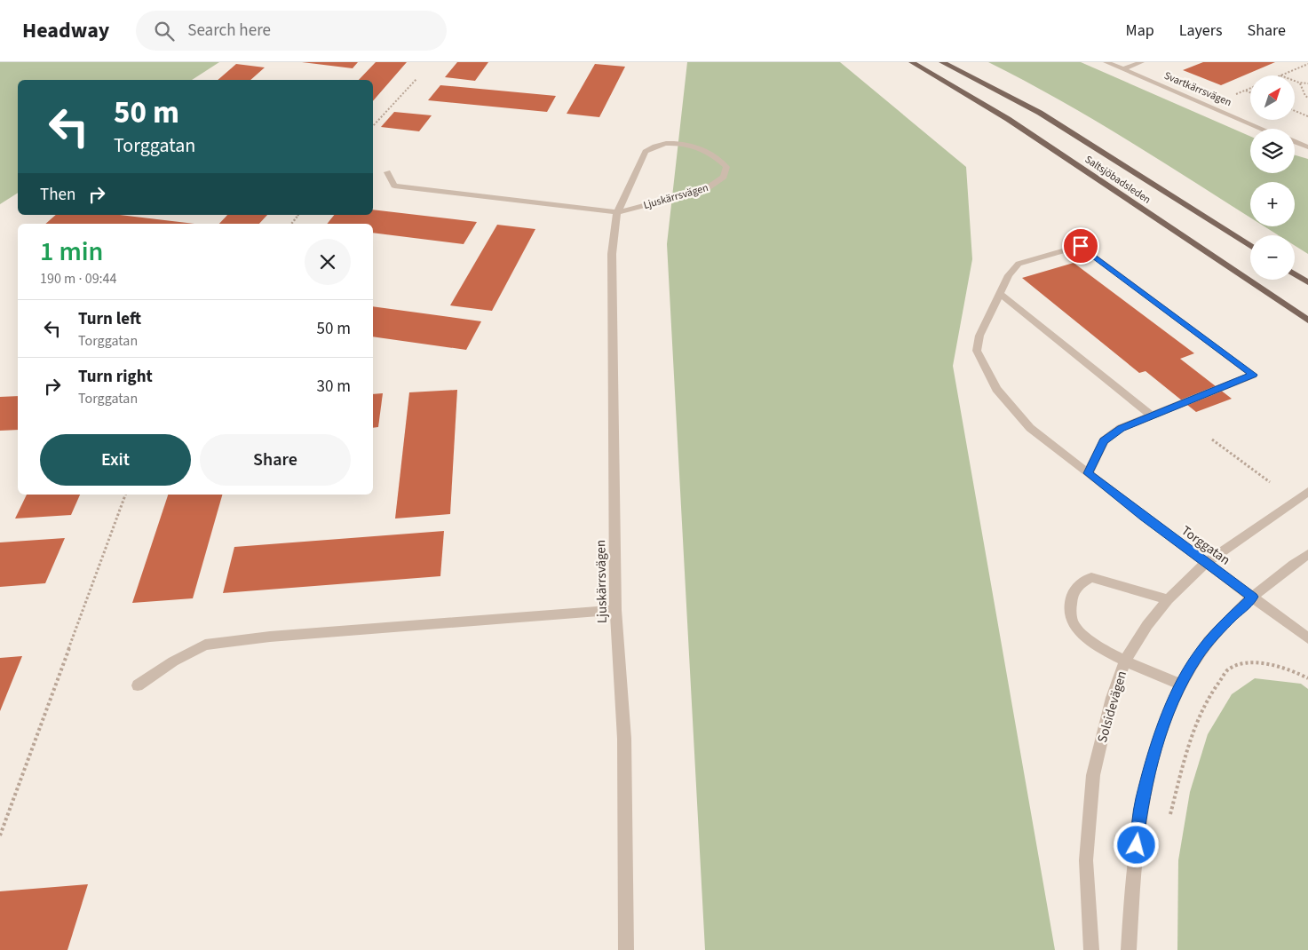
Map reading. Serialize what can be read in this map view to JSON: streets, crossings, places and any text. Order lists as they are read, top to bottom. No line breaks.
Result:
{"streets":{"main road":["Saltsjöbadsleden"],"street":["Svartkärrsvägen","Ljuskärrsvägen","Torggatan","Solsidevägen"]},"crossings":[["Torggatan","Solsidevägen"]],"north":"top right","page":{"header":"Headway","search":"Search here","nav":["Map","Layers","Share"],"map_buttons":["+","−"],"turn":["50 m","Torggatan"],"then":"Then","heading":["1 min","190 m · 09:44"],"list":[{"name":"Turn left","note":"Torggatan","value":"50 m"},{"name":"Turn right","note":"Torggatan","value":"30 m"}],"buttons":["Exit","Share"]}}
